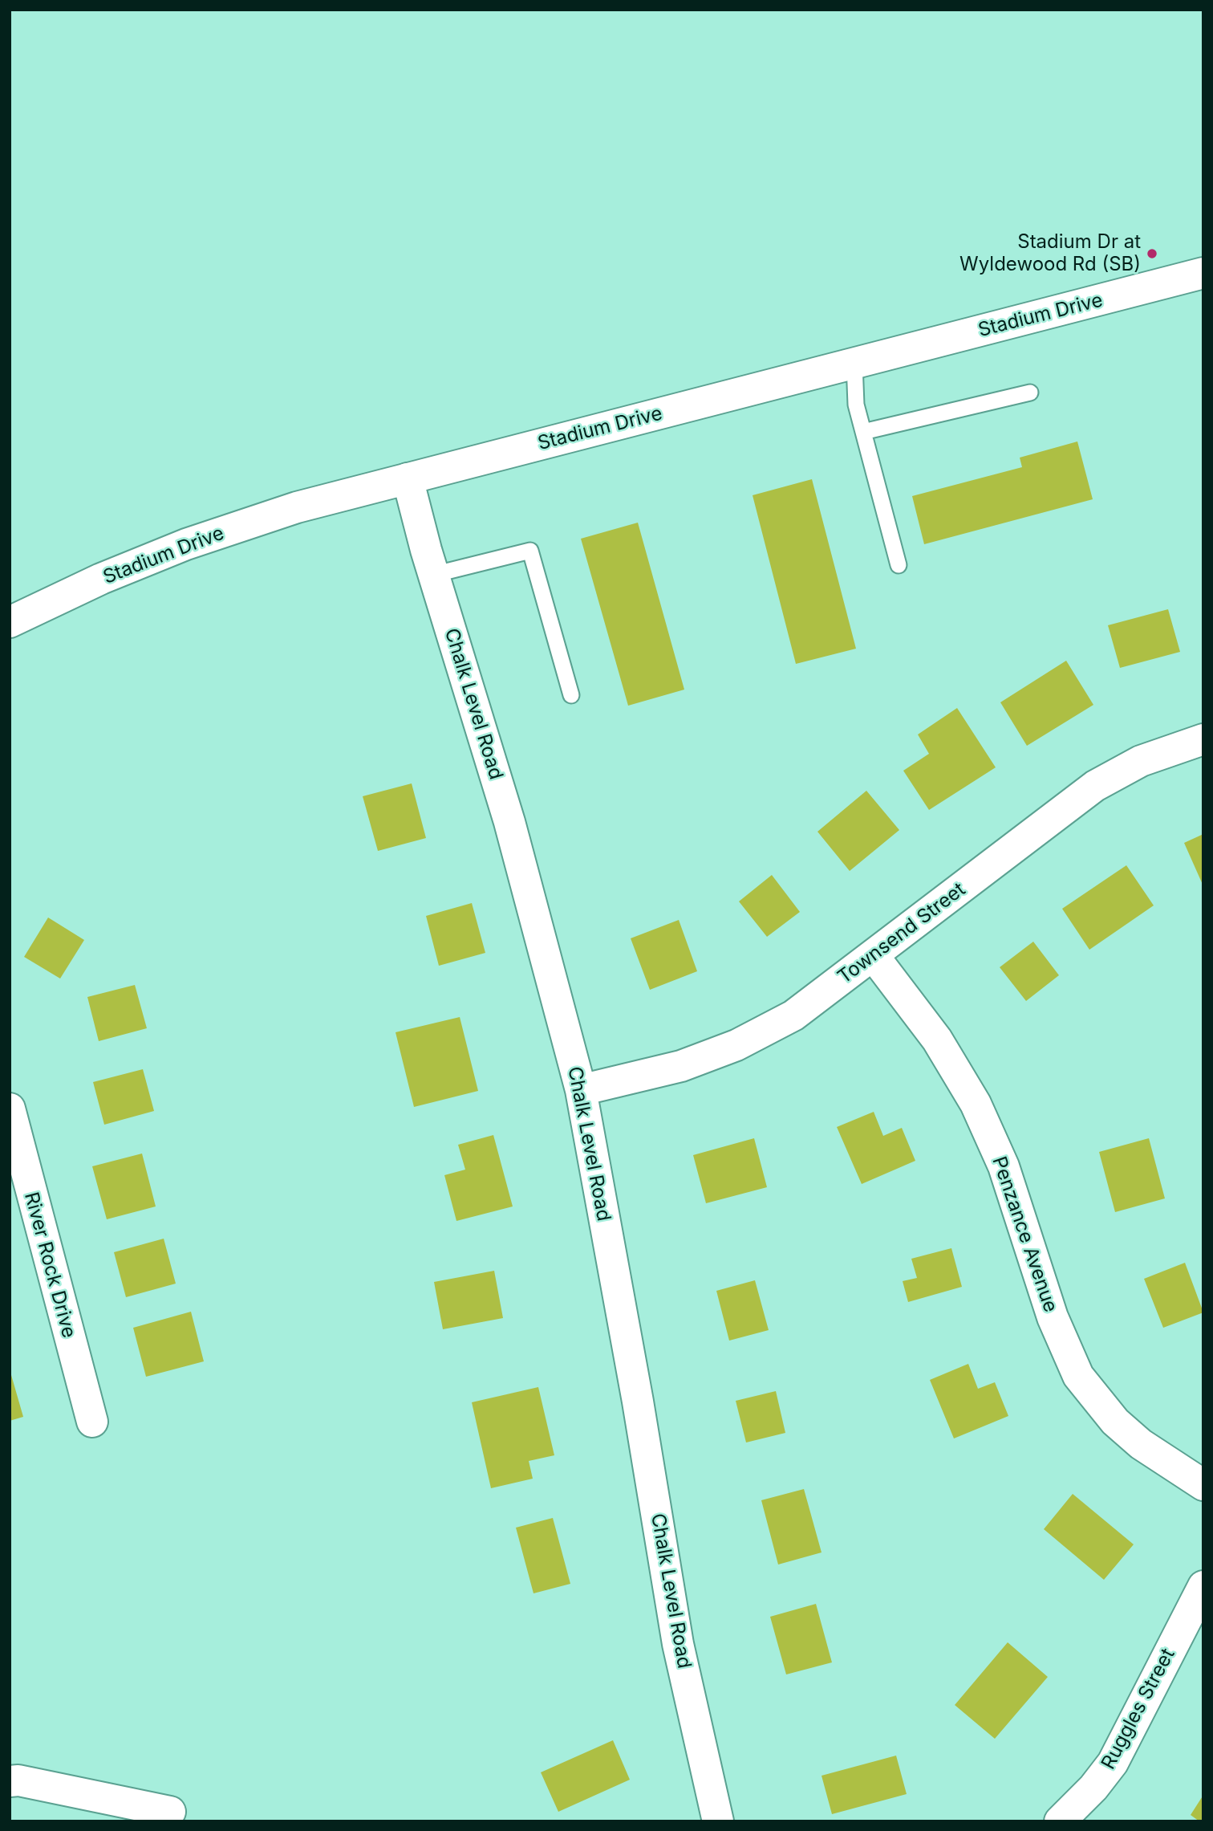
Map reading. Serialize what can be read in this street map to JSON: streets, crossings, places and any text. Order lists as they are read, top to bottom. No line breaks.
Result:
{"streets":{"street":["Stadium Drive","Chalk Level Road","Townsend Street","Penzance Avenue","River Rock Drive","Ruggles Street"]},"crossings":[["Stadium Drive","Chalk Level Road"],["Chalk Level Road","Townsend Street"],["Townsend Street","Penzance Avenue"]],"places":["Stadium Dr at Wyldewood Rd (SB)"]}
